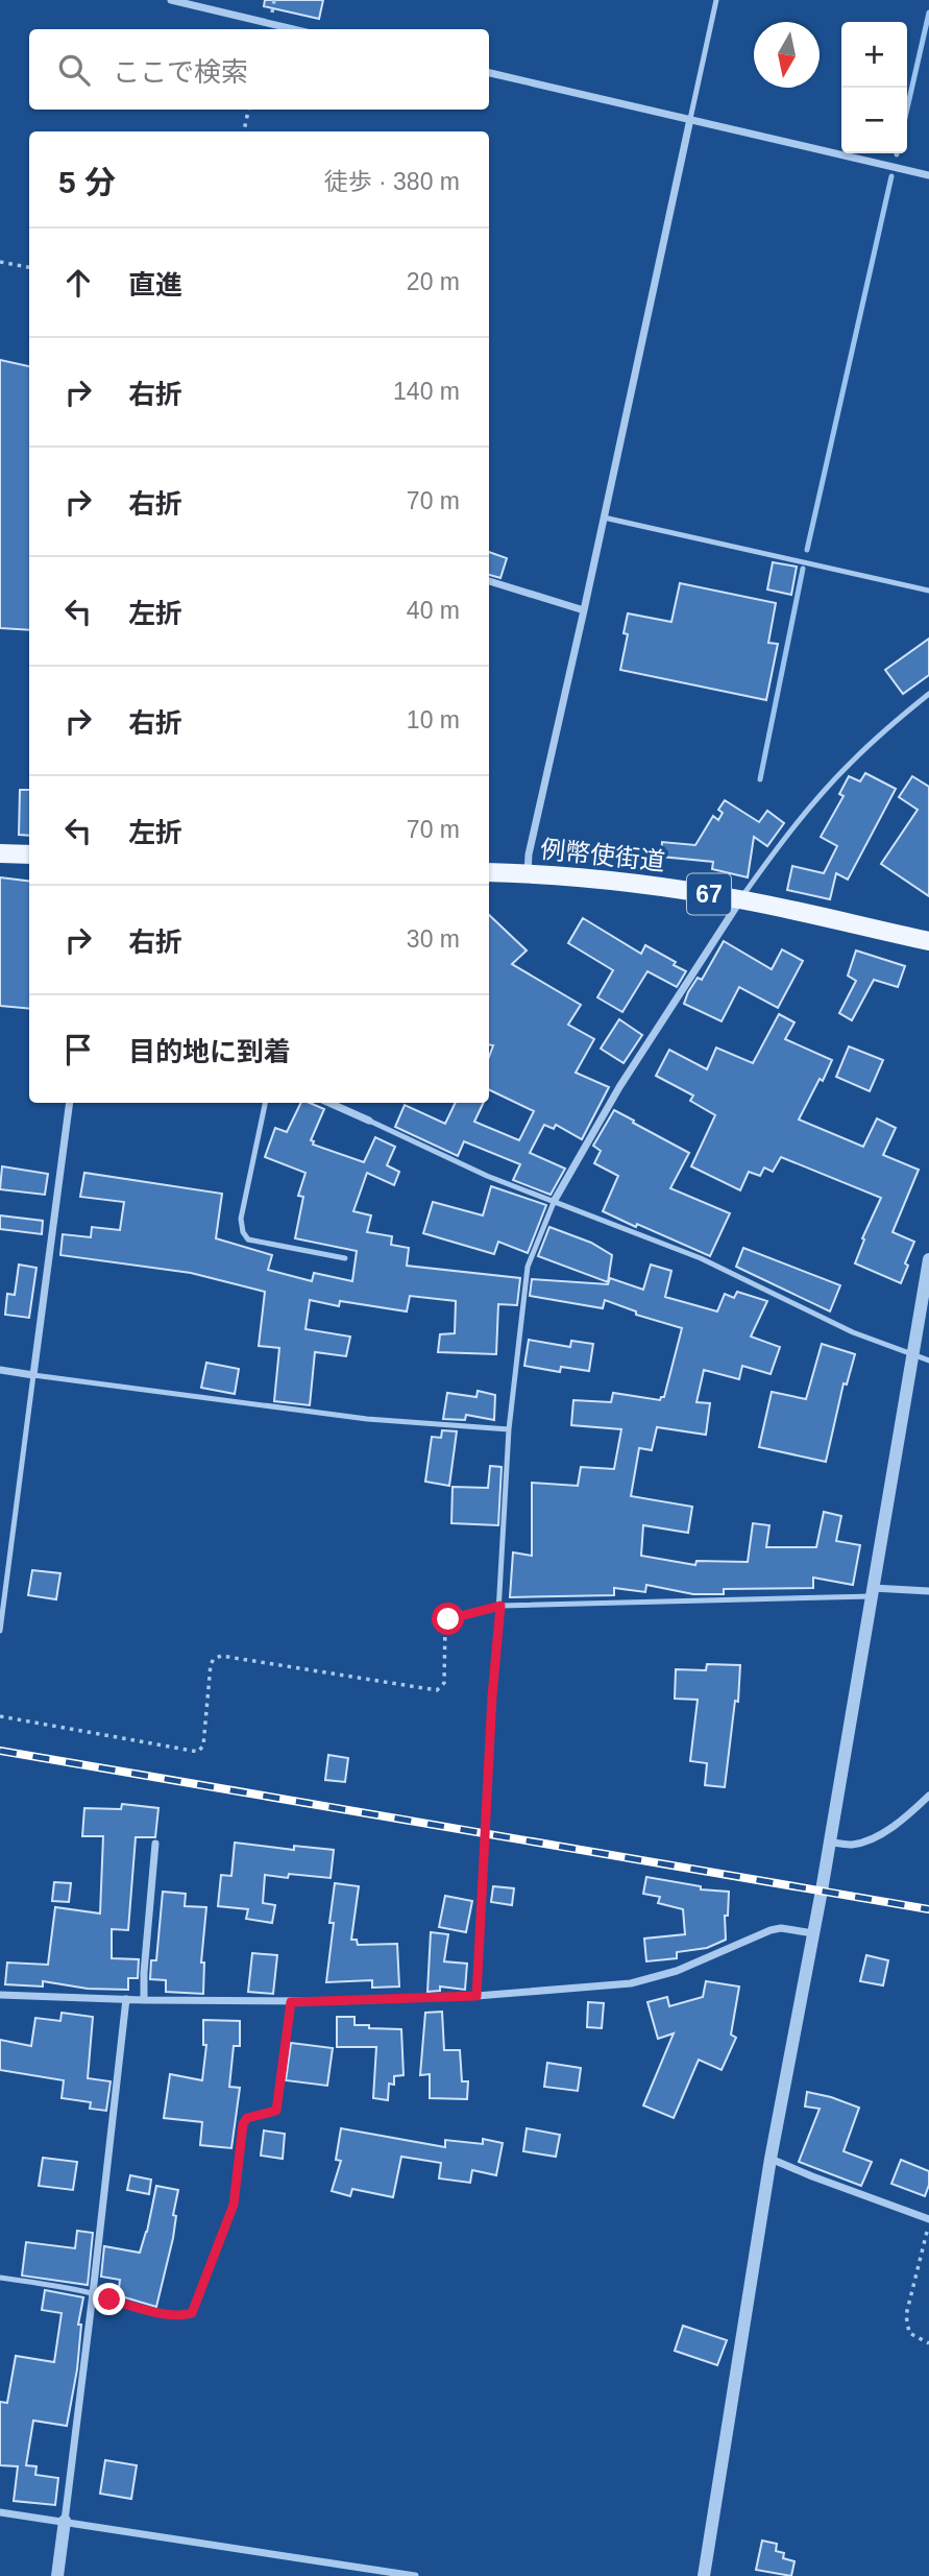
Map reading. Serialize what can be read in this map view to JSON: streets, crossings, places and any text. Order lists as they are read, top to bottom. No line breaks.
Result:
{"streets":{"main road":["例幣使街道","67"]},"north":"bottom","page":{"map_buttons":["+","−"],"search":"ここで検索","heading":["5 分","徒歩 · 380 m"],"list":[["直進","20 m"],["右折","140 m"],["右折","70 m"],["左折","40 m"],["右折","10 m"],["左折","70 m"],["右折","30 m"],"目的地に到着"]}}
